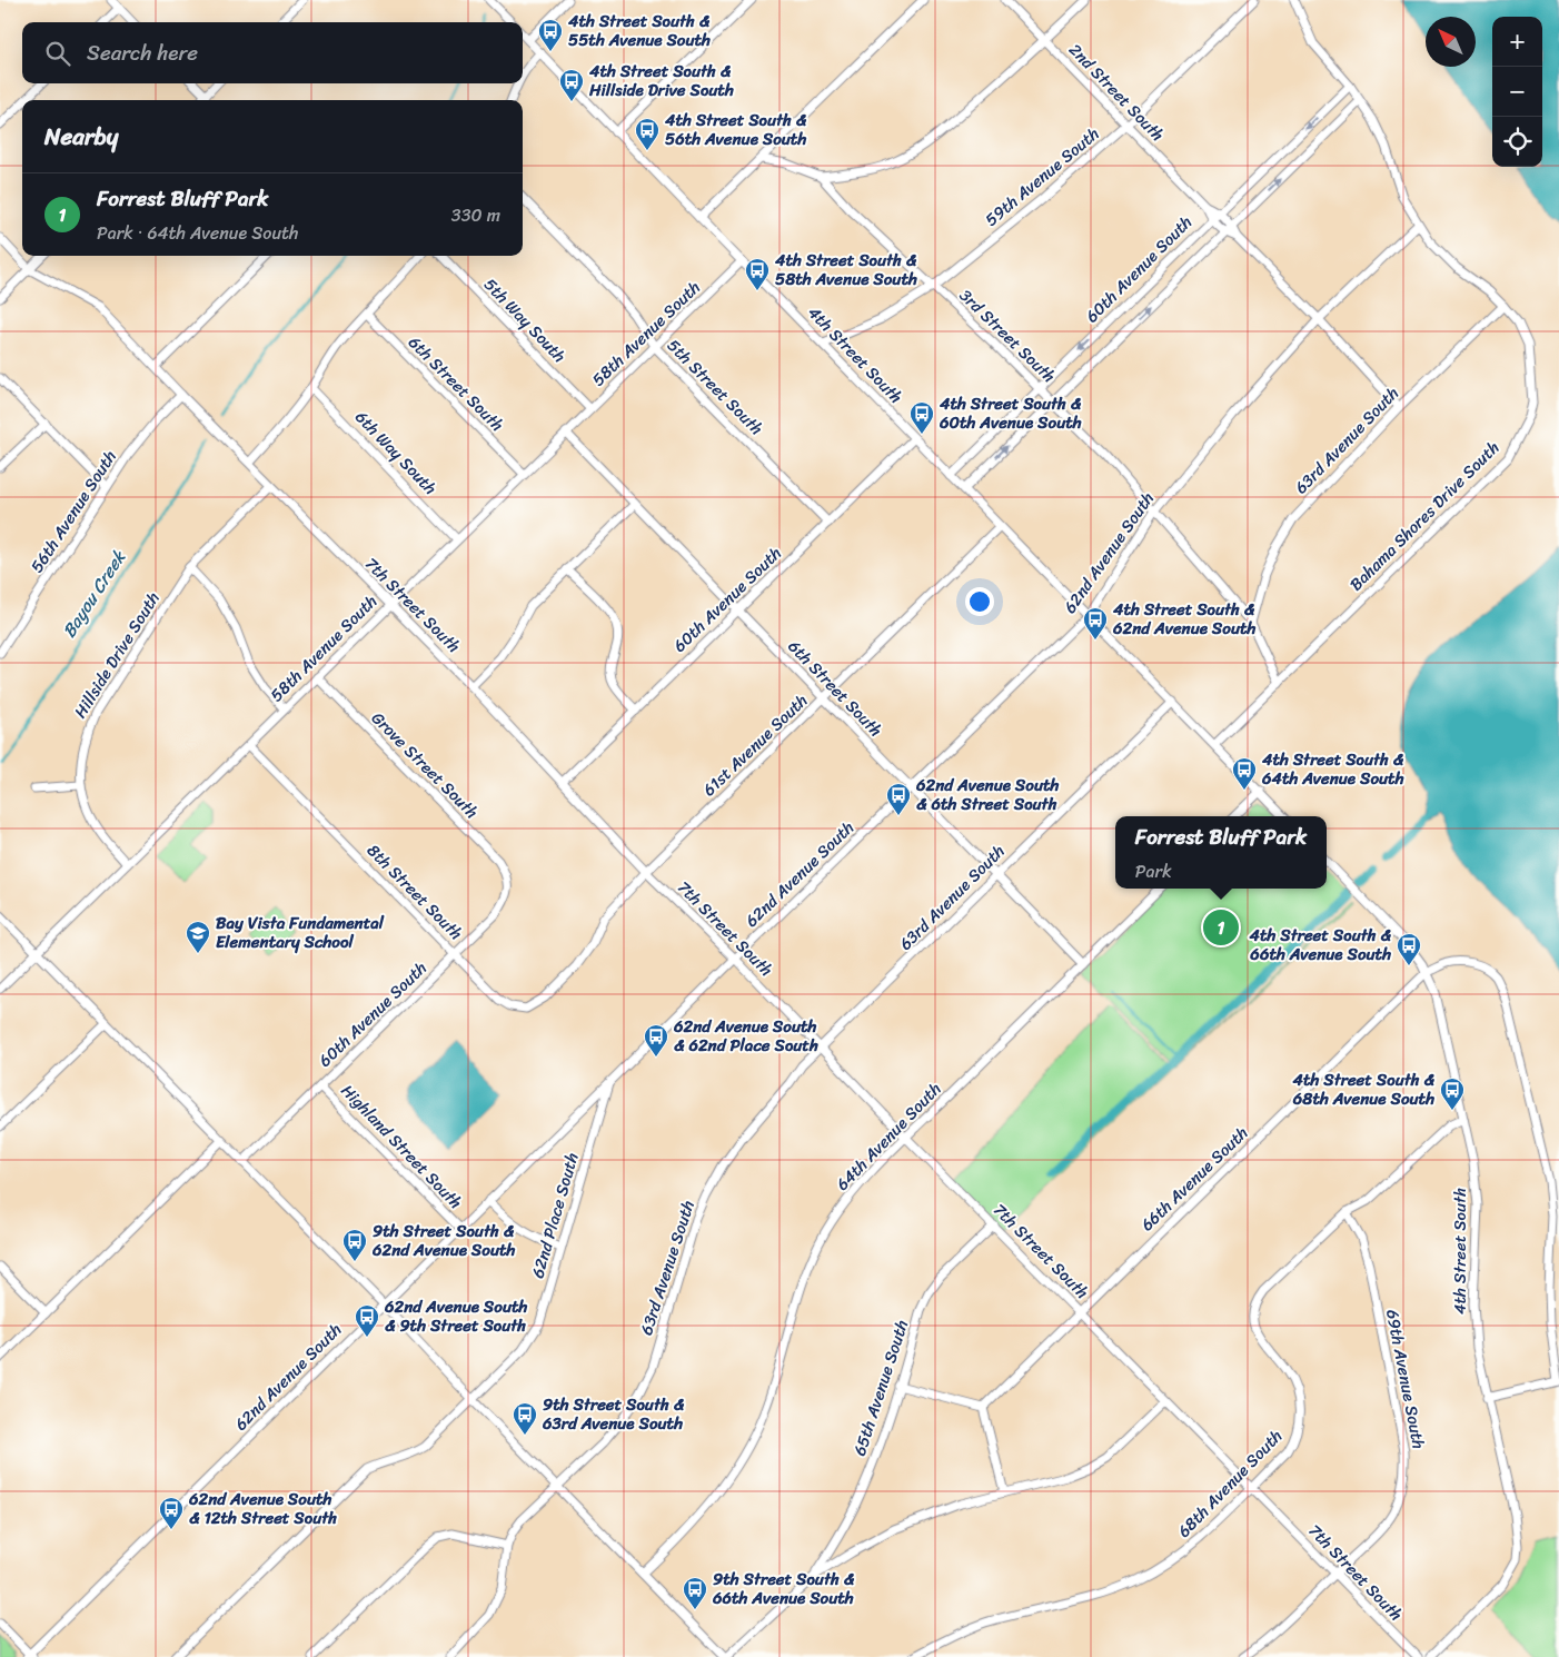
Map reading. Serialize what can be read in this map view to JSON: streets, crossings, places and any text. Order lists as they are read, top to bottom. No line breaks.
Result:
{"streets":{"street":["2nd Street South","59th Avenue South","60th Avenue South","5th Way South","58th Avenue South","3rd Street South","4th Street South","6th Street South","5th Street South","63rd Avenue South","6th Way South","56th Avenue South","Bahama Shores Drive South","62nd Avenue South","7th Street South","Hillside Drive South","61st Avenue South","Grove Street South","8th Street South","64th Avenue South","Highland Street South","66th Avenue South","62nd Place South","69th Avenue South","65th Avenue South","68th Avenue South"]},"crossings":[["2nd Street South","59th Avenue South"],["2nd Street South","60th Avenue South"],["2nd Street South","63rd Avenue South"],["2nd Street South","62nd Avenue South"],["59th Avenue South","3rd Street South"],["59th Avenue South","4th Street South"],["60th Avenue South","3rd Street South"],["60th Avenue South","4th Street South"],["60th Avenue South","6th Street South"],["60th Avenue South","5th Street South"],["60th Avenue South","Bahama Shores Drive South"],["60th Avenue South","7th Street South"],["60th Avenue South","Grove Street South"],["60th Avenue South","8th Street South"],["60th Avenue South","Highland Street South"],["5th Way South","58th Avenue South"],["58th Avenue South","4th Street South"],["58th Avenue South","6th Street South"],["58th Avenue South","5th Street South"],["58th Avenue South","6th Way South"],["58th Avenue South","7th Street South"],["58th Avenue South","Hillside Drive South"],["58th Avenue South","Grove Street South"],["58th Avenue South","8th Street South"],["3rd Street South","63rd Avenue South"],["3rd Street South","Bahama Shores Drive South"],["3rd Street South","62nd Avenue South"],["4th Street South","63rd Avenue South"],["4th Street South","Bahama Shores Drive South"],["4th Street South","62nd Avenue South"],["4th Street South","61st Avenue South"],["4th Street South","66th Avenue South"],["4th Street South","68th Avenue South"],["6th Street South","63rd Avenue South"],["6th Street South","62nd Avenue South"],["6th Street South","61st Avenue South"],["6th Street South","64th Avenue South"],["63rd Avenue South","Bahama Shores Drive South"],["63rd Avenue South","7th Street South"],["56th Avenue South","7th Street South"],["Bahama Shores Drive South","62nd Avenue South"],["62nd Avenue South","7th Street South"],["62nd Avenue South","Highland Street South"],["62nd Avenue South","62nd Place South"],["7th Street South","Hillside Drive South"],["7th Street South","61st Avenue South"],["7th Street South","64th Avenue South"],["7th Street South","66th Avenue South"],["7th Street South","69th Avenue South"],["7th Street South","65th Avenue South"],["7th Street South","68th Avenue South"],["61st Avenue South","8th Street South"],["Highland Street South","62nd Place South"],["69th Avenue South","68th Avenue South"]],"water":["Bayou Creek"],"places":{"bus stop":["4th Street South & 55th Avenue South","4th Street South & Hillside Drive South","4th Street South & 56th Avenue South","4th Street South & 58th Avenue South","4th Street South & 60th Avenue South","4th Street South & 62nd Avenue South","4th Street South & 64th Avenue South","62nd Avenue South & 6th Street South","4th Street South & 66th Avenue South","62nd Avenue South & 62nd Place South","4th Street South & 68th Avenue South","9th Street South & 62nd Avenue South","62nd Avenue South & 9th Street South","9th Street South & 63rd Avenue South","62nd Avenue South & 12th Street South","9th Street South & 66th Avenue South"],"school or university":["Bay Vista Fundamental Elementary School"]},"north":"top left","page":{"map_buttons":["+","−"],"search":"Search here","heading":"Nearby","list":[{"mark":"1","name":"Forrest Bluff Park","note":"Park · 64th Avenue South","value":"330 m"}],"popup":["Forrest Bluff Park","Park"],"pins":"1"}}
